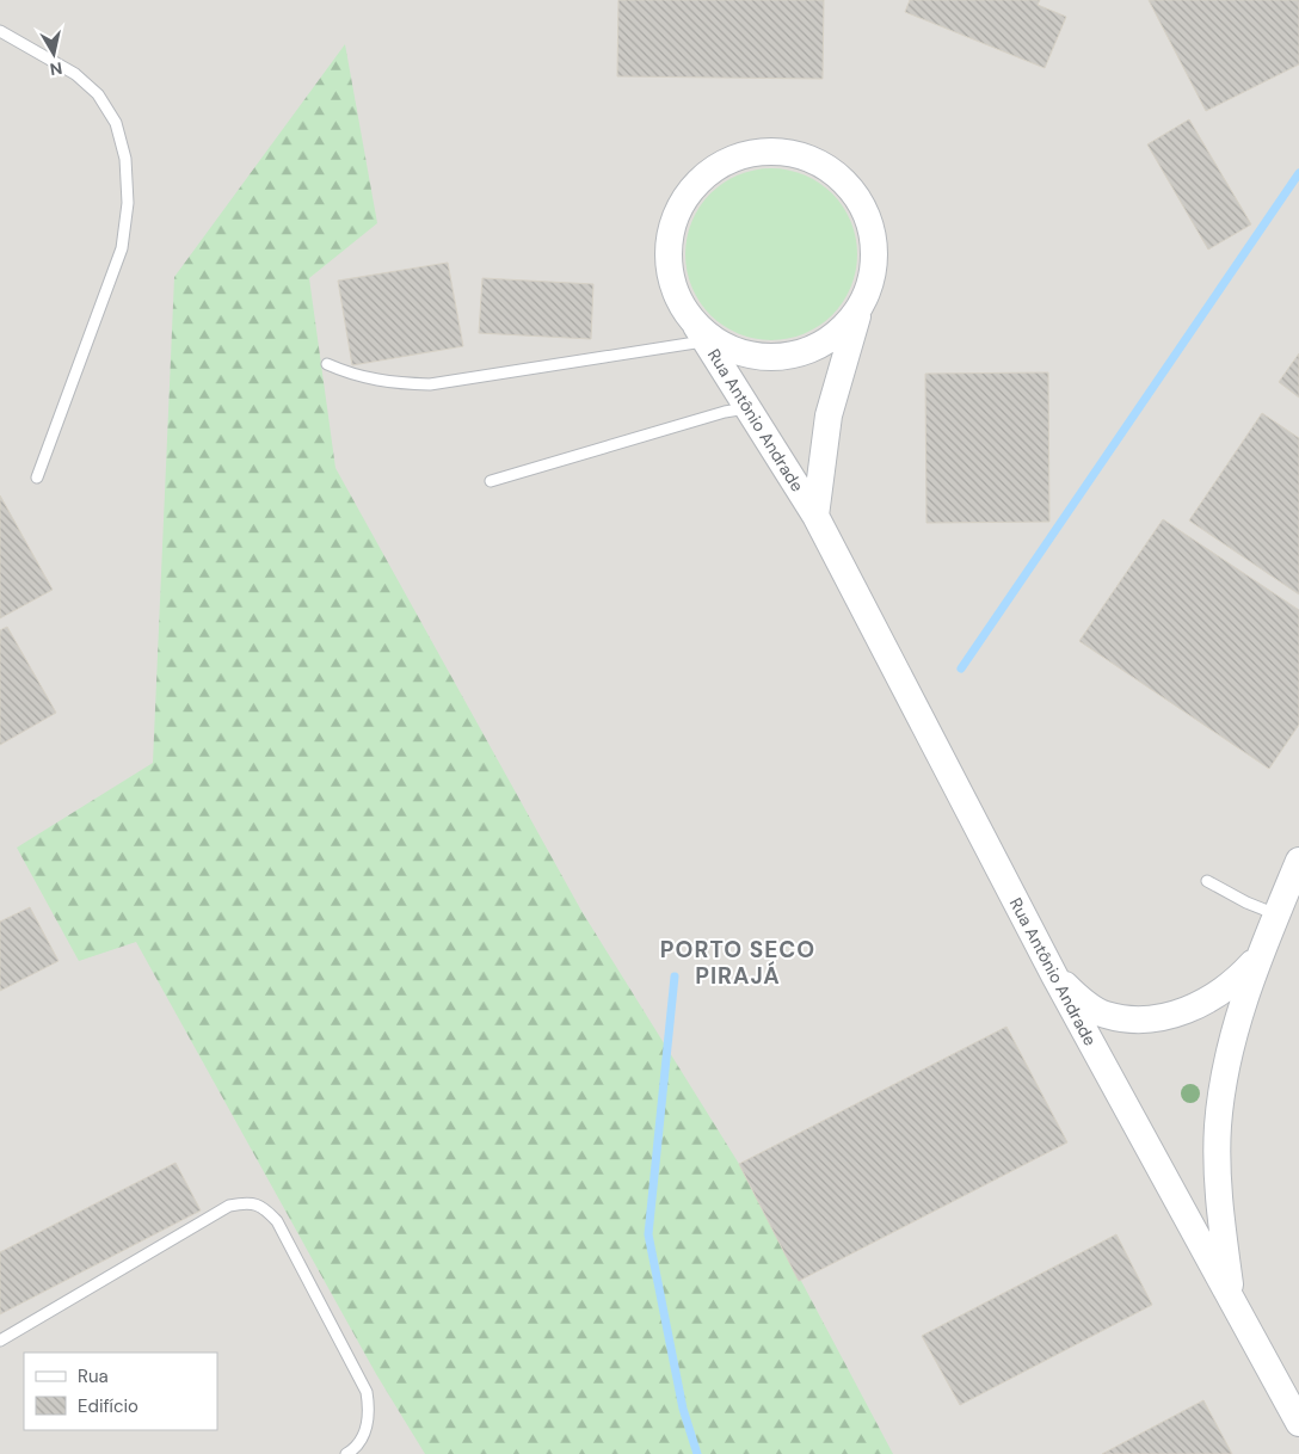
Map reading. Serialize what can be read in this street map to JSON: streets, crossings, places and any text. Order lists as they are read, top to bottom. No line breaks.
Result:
{"streets":{"street":["Rua Antônio Andrade"]},"districts":["PORTO SECO PIRAJÁ"],"legend":["Rua","Edifício"],"north":"bottom"}
